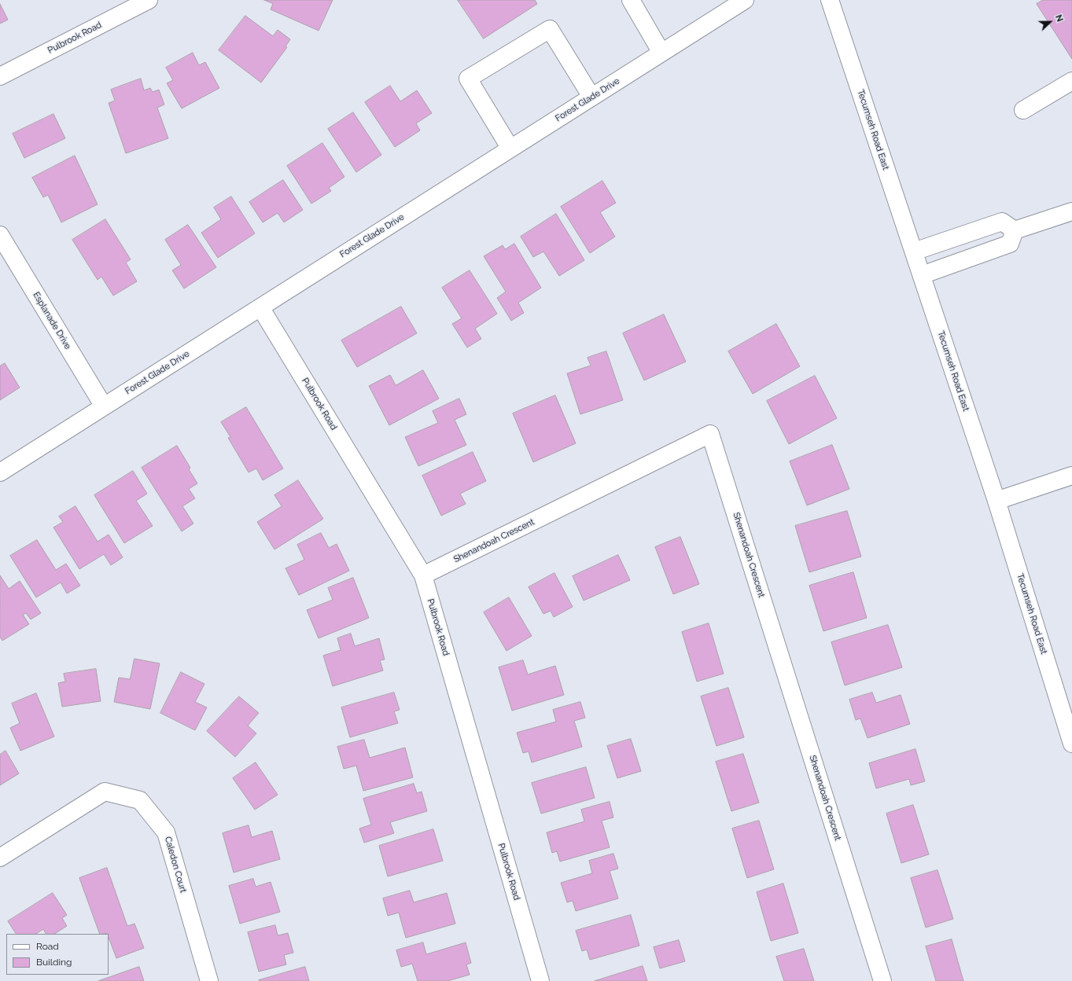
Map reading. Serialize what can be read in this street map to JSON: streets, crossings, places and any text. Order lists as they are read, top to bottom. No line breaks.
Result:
{"streets":{"street":["Pulbrook Road","Forest Glade Drive","Tecumseh Road East","Esplanade Drive","Shenandoah Crescent","Caledon Court"]},"crossings":[["Pulbrook Road","Forest Glade Drive"],["Pulbrook Road","Shenandoah Crescent"],["Forest Glade Drive","Esplanade Drive"]],"legend":["Road","Building"],"north":"right"}
